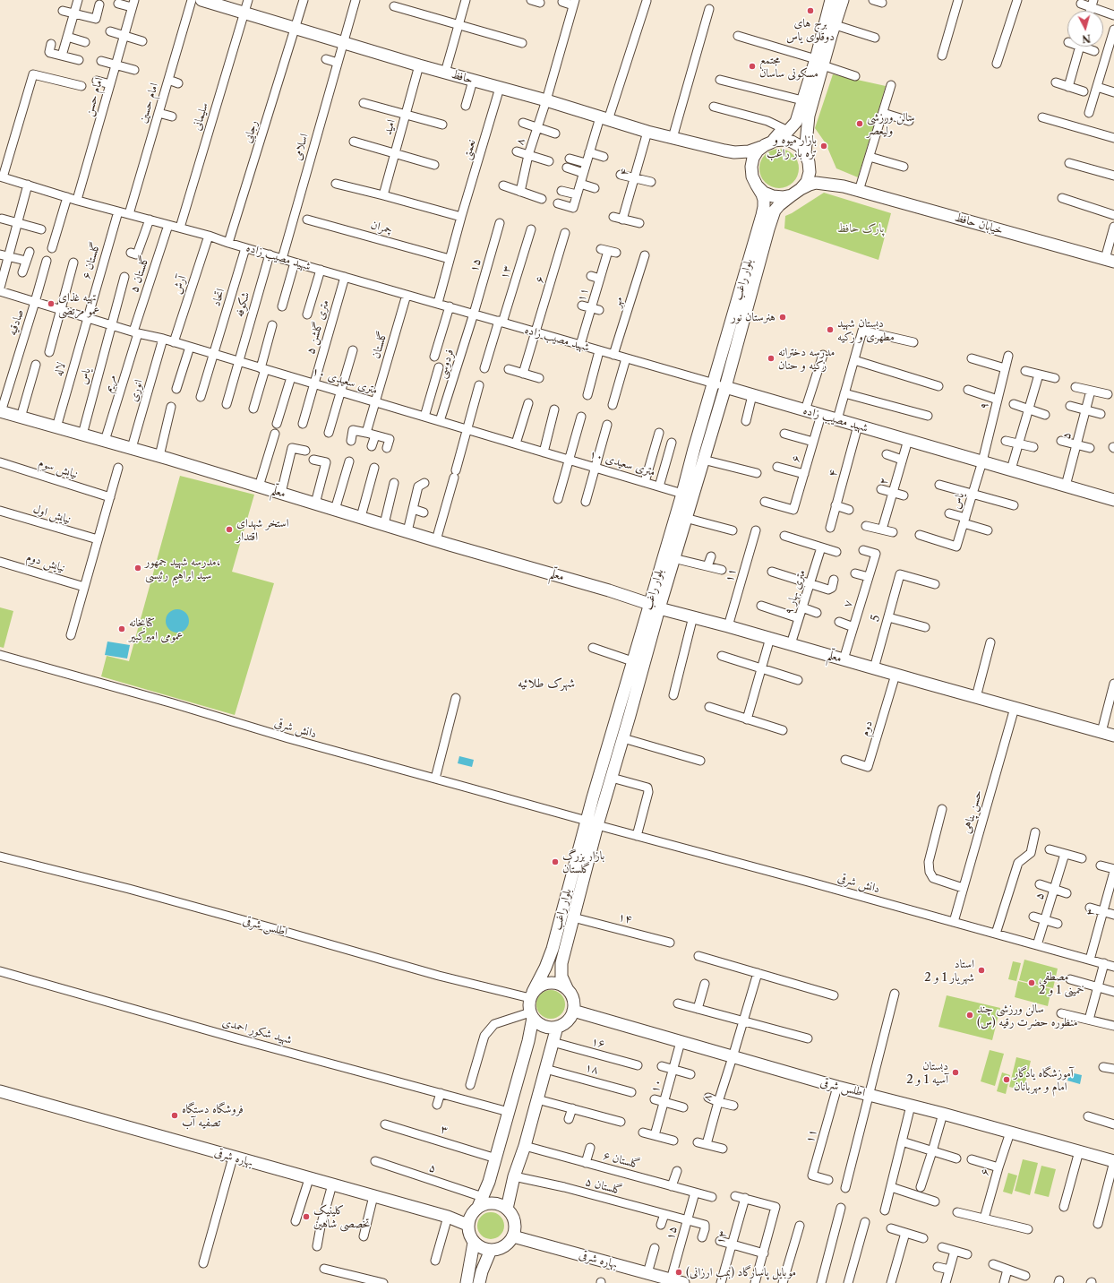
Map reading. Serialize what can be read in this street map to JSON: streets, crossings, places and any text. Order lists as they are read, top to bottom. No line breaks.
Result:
{"streets":{"street":["حافظ","امام حسن","امام حسین","سلیمانی","امید","رجایی","۸","اسلامی","نعمتی","۴","خیابان حافظ","چمران","شهید مصیب زاده","گلستان ۶","۱۵","۱۳","گلستان ۵","۶","بلوار راغب","آرش","۱۱","اتحاد","مهر","شکوفه","صادقیه","۵ متری گلشن","گلستان","فردوسی","لاله","یاس","۱۰ متری سعیدی","مریم","انوری","۹","۵","نیایش سوم","۲","معلّم","نیایش اول","نیایش دوم","۹ متری بهار","۷","5","دانش شرقی","دوم","حسن پناهی","۳","۱۴","اطلس شرقی","شهید شکور احمدی","۱۶","۱۸","۱۰","بهاره شرقی"]},"crossings":[["حافظ","سلیمانی"],["حافظ","امید"],["حافظ","رجایی"],["حافظ","۸"],["حافظ","اسلامی"],["حافظ","نعمتی"],["حافظ","۴"],["حافظ","خیابان حافظ"],["حافظ","بلوار راغب"],["امام حسن","شهید مصیب زاده"],["امام حسین","شهید مصیب زاده"],["سلیمانی","شهید مصیب زاده"],["رجایی","شهید مصیب زاده"],["۸","اطلس شرقی"],["اسلامی","شهید مصیب زاده"],["نعمتی","چمران"],["نعمتی","شهید مصیب زاده"],["۴","شهید مصیب زاده"],["خیابان حافظ","بلوار راغب"],["شهید مصیب زاده","گلستان ۶"],["شهید مصیب زاده","۱۵"],["شهید مصیب زاده","۱۳"],["شهید مصیب زاده","گلستان ۵"],["شهید مصیب زاده","۶"],["شهید مصیب زاده","بلوار راغب"],["شهید مصیب زاده","آرش"],["شهید مصیب زاده","۱۱"],["شهید مصیب زاده","اتحاد"],["شهید مصیب زاده","مهر"],["شهید مصیب زاده","شکوفه"],["شهید مصیب زاده","۵ متری گلشن"],["شهید مصیب زاده","گلستان"],["شهید مصیب زاده","فردوسی"],["شهید مصیب زاده","یاس"],["شهید مصیب زاده","۹"],["شهید مصیب زاده","۵"],["شهید مصیب زاده","۲"],["گلستان ۶","۱۵"],["گلستان ۶","لاله"],["گلستان ۶","۱۰ متری سعیدی"],["۱۵","گلستان ۵"],["۱۵","فردوسی"],["۱۵","بهاره شرقی"],["گلستان ۵","۱۰ متری سعیدی"],["گلستان ۵","مریم"],["۶","اطلس شرقی"],["بلوار راغب","۱۰ متری سعیدی"],["بلوار راغب","معلّم"],["بلوار راغب","دانش شرقی"],["بلوار راغب","۱۴"],["بلوار راغب","اطلس شرقی"],["آرش","۱۰ متری سعیدی"],["۱۱","معلّم"],["۱۱","اطلس شرقی"],["اتحاد","۱۰ متری سعیدی"],["شکوفه","۱۰ متری سعیدی"],["صادقیه","۱۰ متری سعیدی"],["صادقیه","معلّم"],["۵ متری گلشن","۱۰ متری سعیدی"],["گلستان","۱۰ متری سعیدی"],["فردوسی","۱۰ متری سعیدی"],["لاله","۱۰ متری سعیدی"],["لاله","معلّم"],["یاس","۱۰ متری سعیدی"],["یاس","۹"],["یاس","معلّم"],["۱۰ متری سعیدی","مریم"],["۱۰ متری سعیدی","انوری"],["مریم","معلّم"],["انوری","معلّم"],["۵","دانش شرقی"],["۵","بهاره شرقی"],["معلّم","۹ متری بهار"],["معلّم","۷"],["معلّم","5"],["معلّم","دوم"],["معلّم","حسن پناهی"],["دانش شرقی","حسن پناهی"],["دانش شرقی","۳"],["اطلس شرقی","۱۰"]],"districts":["شهرک طلائیه"],"parks":["پارک حافظ"],"places":["برج های دوقلوی یاس","مجتمع مسکونی ساسان","سالن ورزشی ولیعصر","بازار میوه و تره بار راغب","تهیه غذای عمو مرتضی","هنرستان نور","دبستان شهید مطهری و زکیه","مدرسه دخترانه زکیه و حنان","استخر شهدای اقتدار","مدرسه شهید جمهور، سید ابراهیم رئیسی","کتابخانه عمومی امیرکبیر","بازار بزرگ گلستان","استاد شهریار 1 و 2","مصطفی خمینی 1 و 2","سالن ورزشی چند منظوره حضرت رقیه (س)","دبستان آسیه 1 و 2","آموزشگاه یادگار امام و مهربانان","فروشگاه دستگاه تصفیه آب","کلینیک تخصصی شاهین","موبایل پاسارگاد (بمب ارزانی)"],"north":"bottom"}
